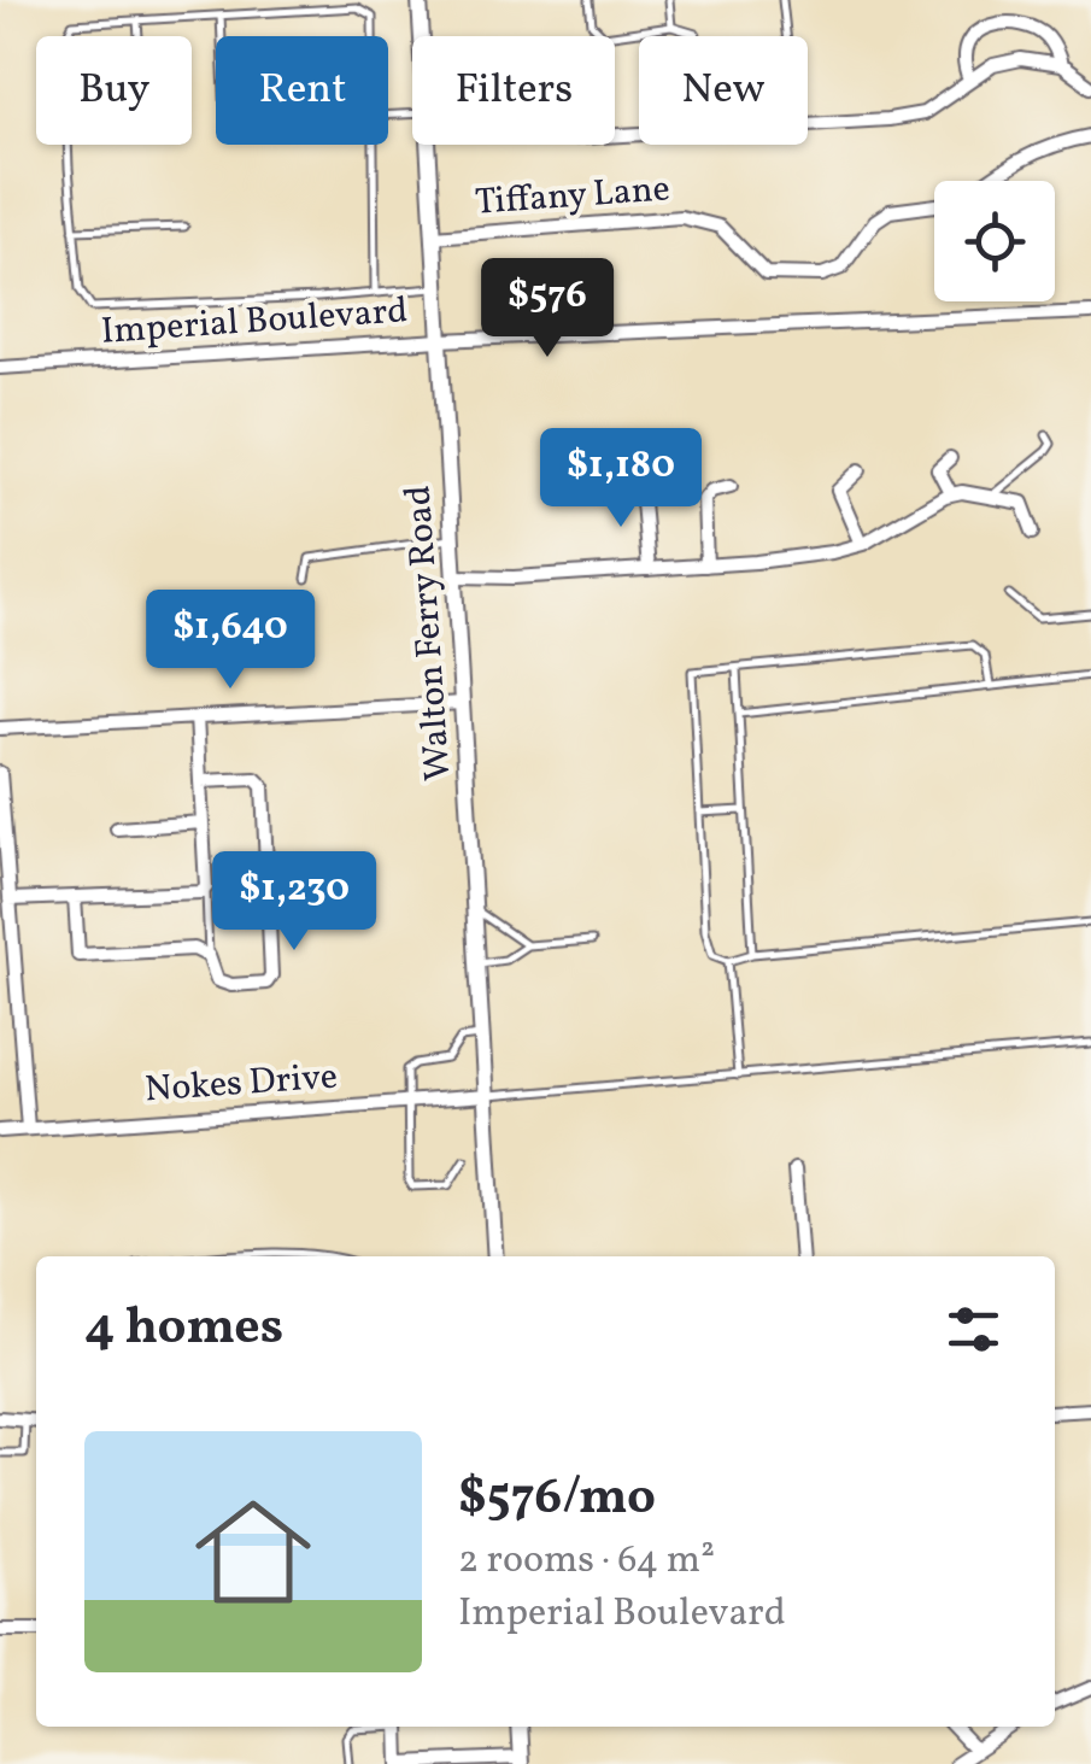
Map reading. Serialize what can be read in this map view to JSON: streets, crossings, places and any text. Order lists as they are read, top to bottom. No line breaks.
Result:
{"streets":{"street":["Tiffany Lane","Imperial Boulevard","Walton Ferry Road","Nokes Drive"]},"crossings":[["Tiffany Lane","Walton Ferry Road"],["Imperial Boulevard","Walton Ferry Road"],["Walton Ferry Road","Nokes Drive"]],"page":{"chip":["Buy","Rent","Filters","New"],"price":["$576","$1,180","$1,640","$1,230"],"heading":"4 homes","list":[{"name":"$576/mo","note":"2 rooms · 64 m² · Imperial Boulevard"}]}}
